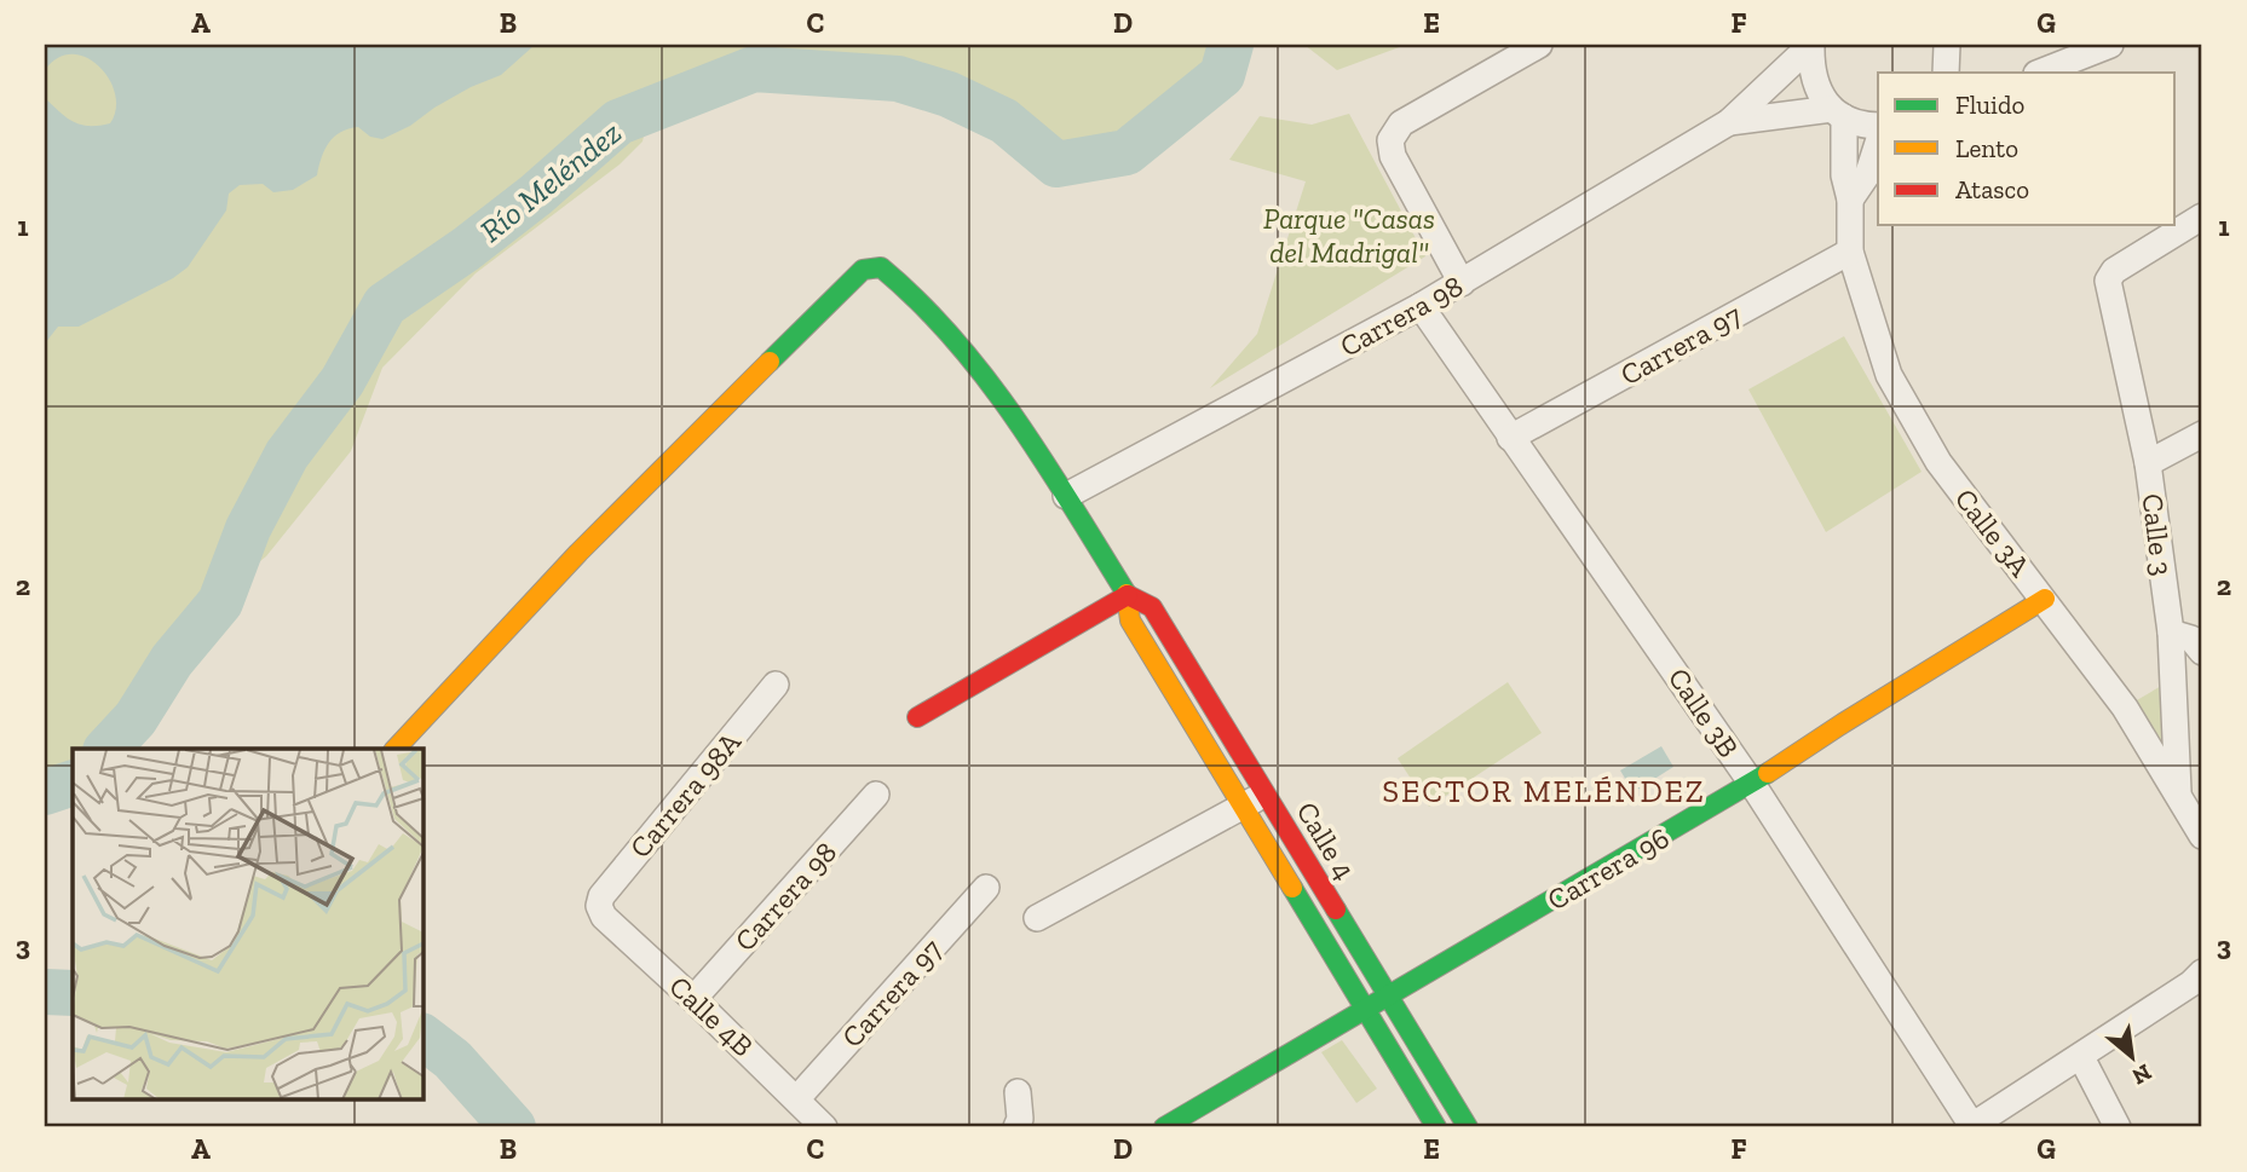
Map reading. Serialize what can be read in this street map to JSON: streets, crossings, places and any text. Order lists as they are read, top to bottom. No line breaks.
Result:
{"streets":{"street":["Carrera 98","Carrera 97","Calle 3A","Calle 3","Calle 3B","Carrera 98A","Calle 4","Carrera 96","Calle 4B"]},"crossings":[["Carrera 98","Calle 3A"],["Carrera 98","Calle 3B"],["Carrera 98","Calle 4"],["Carrera 98","Calle 4B"],["Carrera 97","Calle 3A"],["Carrera 97","Calle 3B"],["Carrera 97","Calle 4B"],["Calle 3A","Calle 3"],["Calle 3A","Carrera 96"],["Calle 3B","Carrera 96"],["Carrera 98A","Calle 4B"],["Calle 4","Carrera 96"]],"districts":["SECTOR MELÉNDEZ"],"water":["Río Meléndez"],"parks":["Parque \"Casas del Madrigal\""],"legend":["Fluido","Lento","Atasco"],"north":"bottom right","grid":{"columns":["A","B","C","D","E","F","G"],"rows":["1","2","3"]}}
